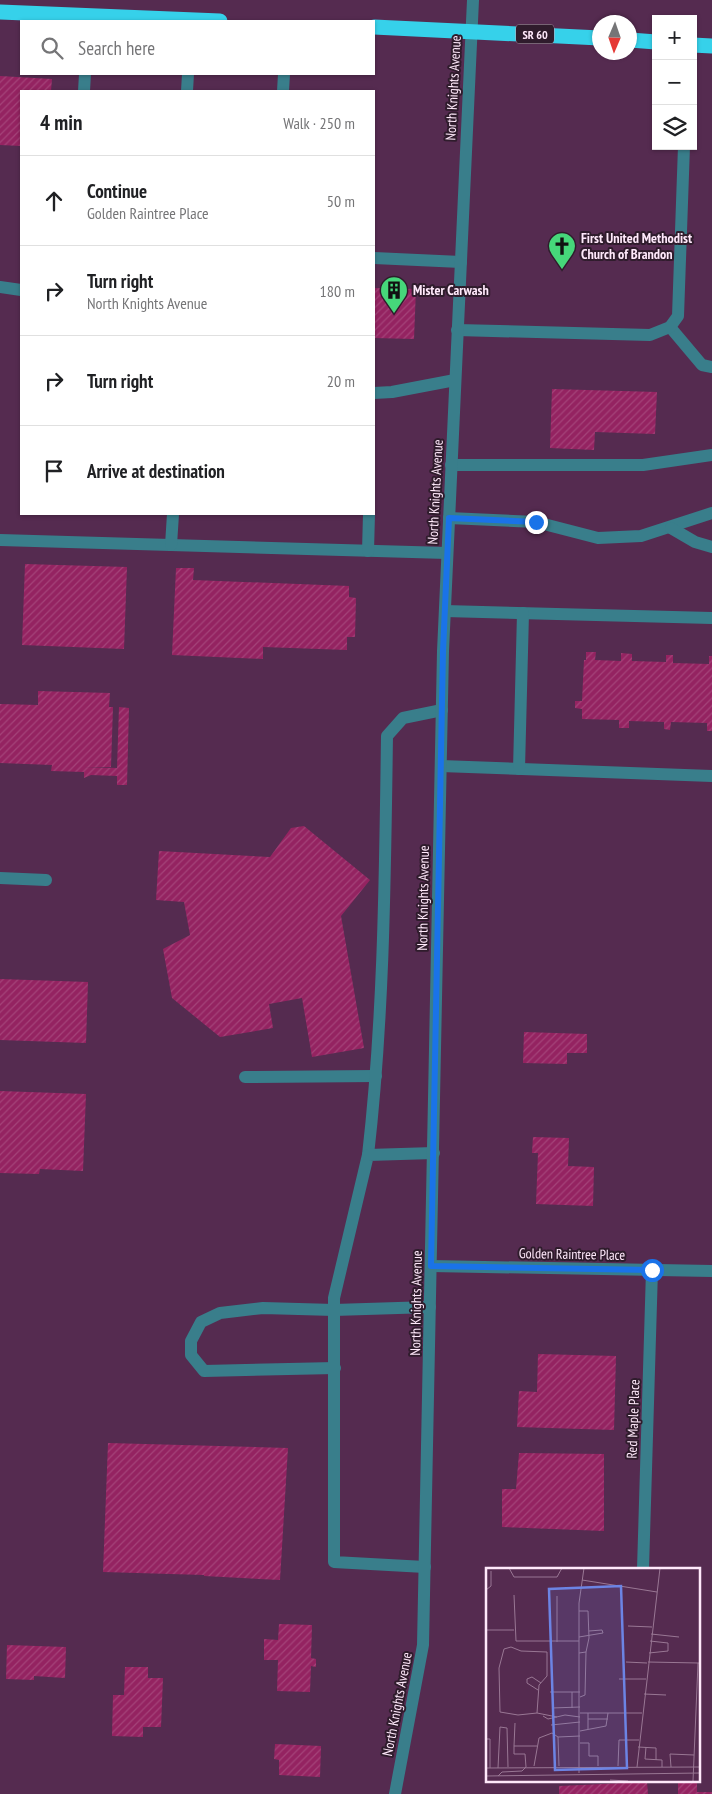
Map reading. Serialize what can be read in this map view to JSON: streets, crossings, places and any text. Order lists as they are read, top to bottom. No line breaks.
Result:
{"streets":{"highway":["SR 60"],"street":["North Knights Avenue","Golden Raintree Place","Red Maple Place"]},"crossings":[["SR 60","North Knights Avenue"],["North Knights Avenue","Golden Raintree Place"],["Golden Raintree Place","Red Maple Place"]],"places":{"church":["First United Methodist Church of Brandon"],"building":["Mister Carwash"]},"north":"bottom","page":{"map_buttons":["+","−"],"search":"Search here","heading":["4 min","Walk · 250 m"],"list":[["Continue","Golden Raintree Place","50 m"],["Turn right","North Knights Avenue","180 m"],["Turn right","20 m"],"Arrive at destination"]}}
